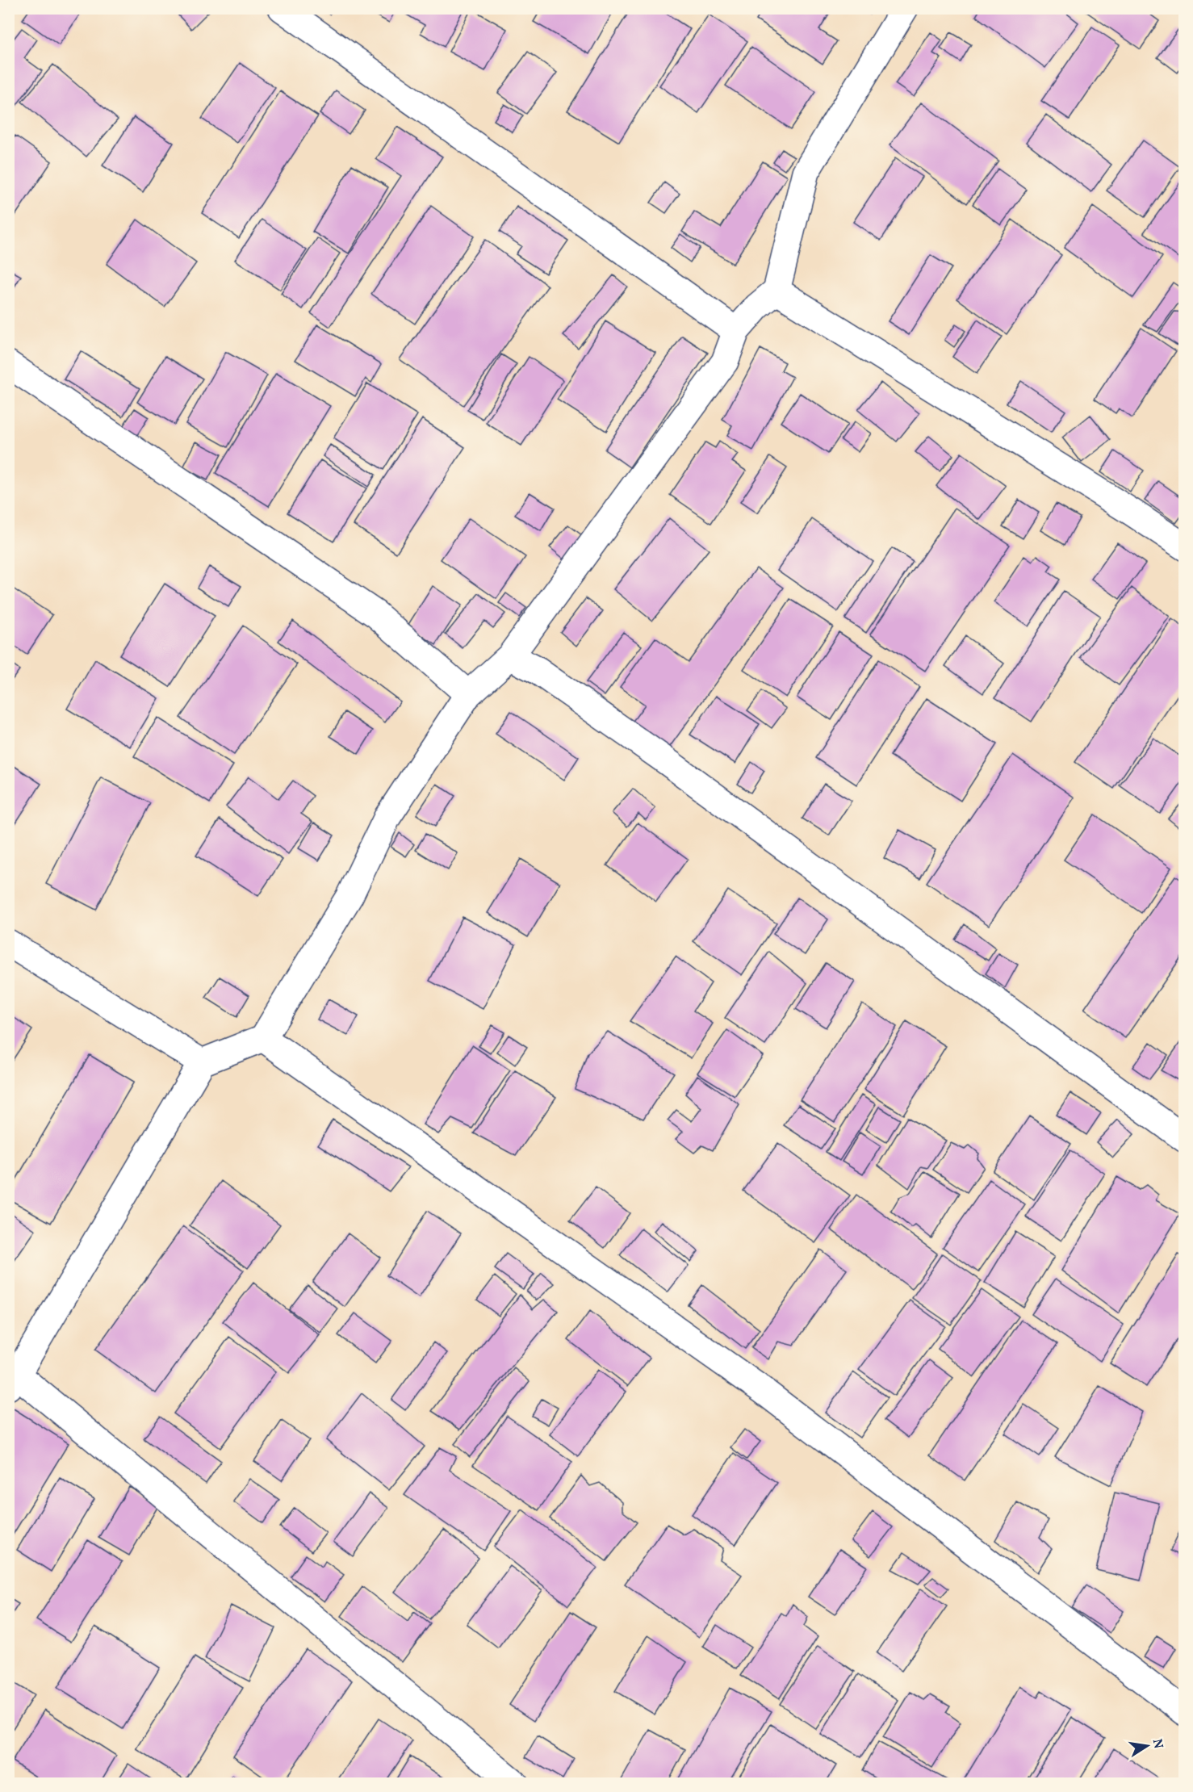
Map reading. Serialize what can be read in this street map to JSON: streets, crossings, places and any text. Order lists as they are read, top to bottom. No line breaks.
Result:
{"north":"right"}
